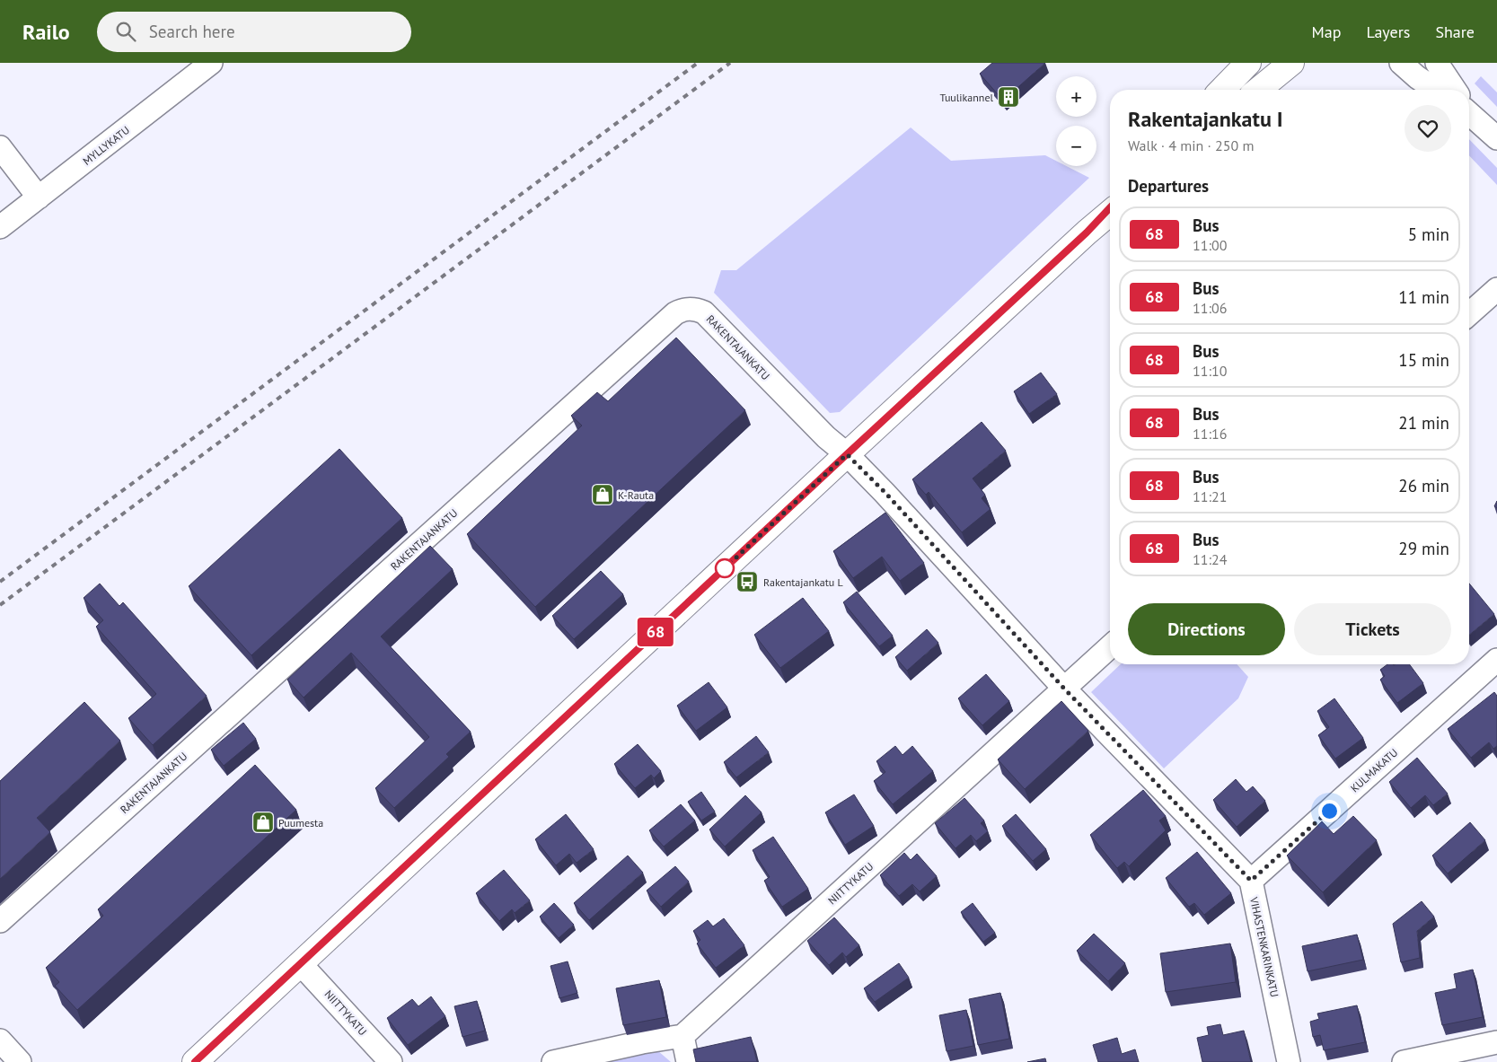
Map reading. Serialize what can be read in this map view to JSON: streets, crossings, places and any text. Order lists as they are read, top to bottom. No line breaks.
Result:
{"streets":{"street":["MYLLYKATU","RAKENTAJANKATU","KULMAKATU","NIITTYKATU","VIHASTENKARINKATU"]},"crossings":[["KULMAKATU","VIHASTENKARINKATU"]],"places":{"building":["Tuulikannel"],"shop":["K-Rauta","Puumesta"],"bus stop":["Rakentajankatu L"]},"lines":["bus line 68"],"page":{"header":"Railo","search":"Search here","nav":["Map","Layers","Share"],"on_map":"68","map_buttons":["+","−"],"heading":[["Rakentajankatu I","Walk · 4 min · 250 m"],"Departures"],"list":[{"mark":"68","name":"Bus","note":"11:00","value":"5 min"},{"mark":"68","name":"Bus","note":"11:06","value":"11 min"},{"mark":"68","name":"Bus","note":"11:10","value":"15 min"},{"mark":"68","name":"Bus","note":"11:16","value":"21 min"},{"mark":"68","name":"Bus","note":"11:21","value":"26 min"},{"mark":"68","name":"Bus","note":"11:24","value":"29 min"}],"buttons":["Directions","Tickets"]}}
